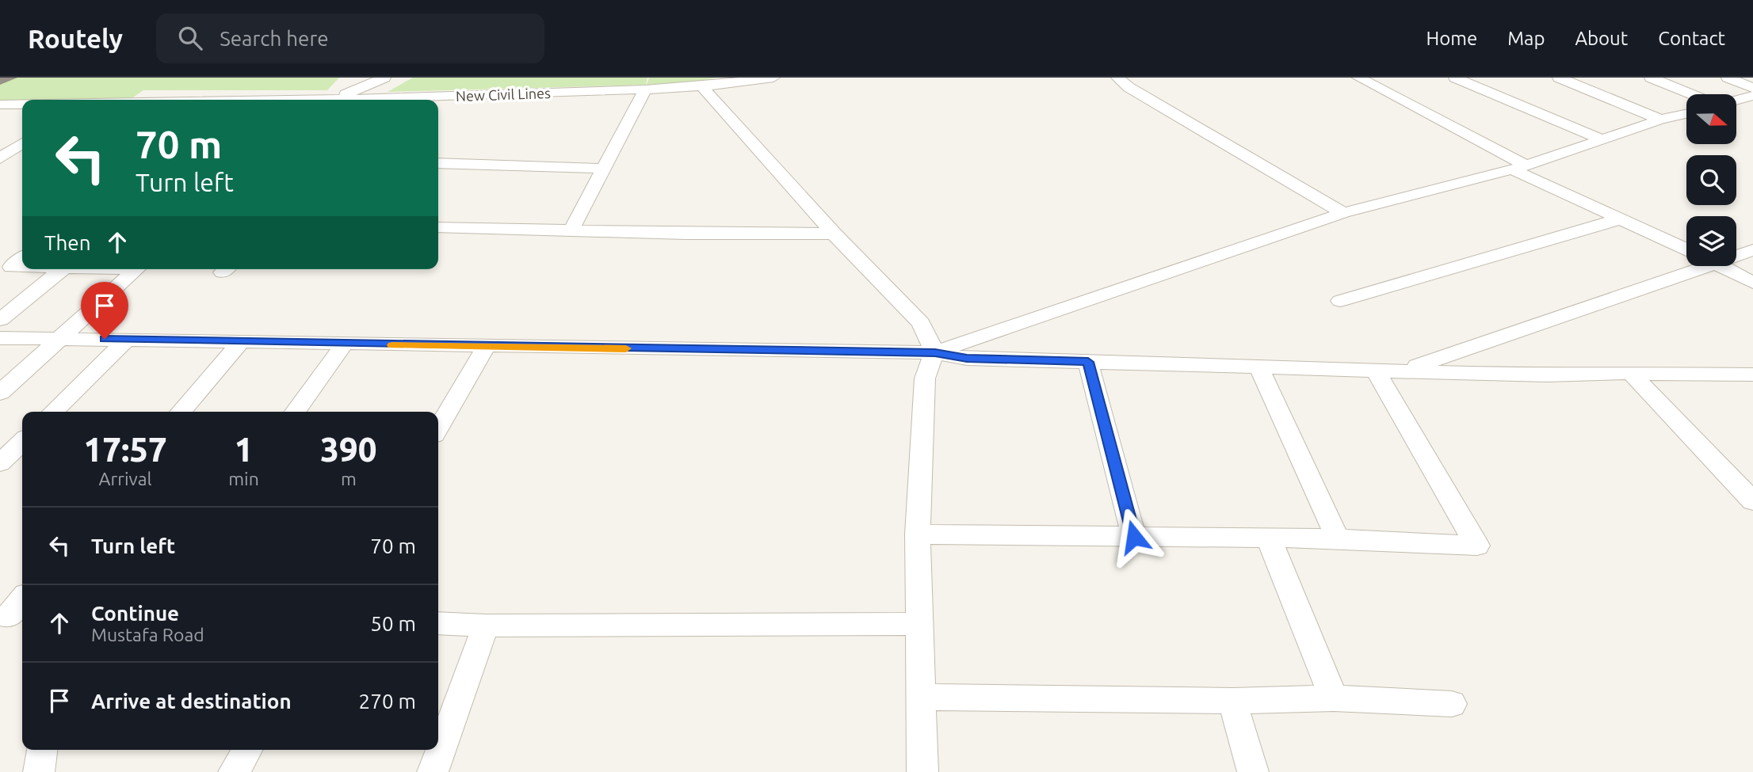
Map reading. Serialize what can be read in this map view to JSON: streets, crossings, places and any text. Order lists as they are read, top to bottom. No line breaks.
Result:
{"streets":{"street":["New Civil Lines"]},"north":"right","page":{"header":"Routely","search":"Search here","nav":["Home","Map","About","Contact"],"turn":["70 m","Turn left"],"then":"Then","eta":["17:57","Arrival","1","min","390","m"],"list":[{"name":"Turn left","value":"70 m"},{"name":"Continue","note":"Mustafa Road","value":"50 m"},{"name":"Arrive at destination","value":"270 m"}]}}
